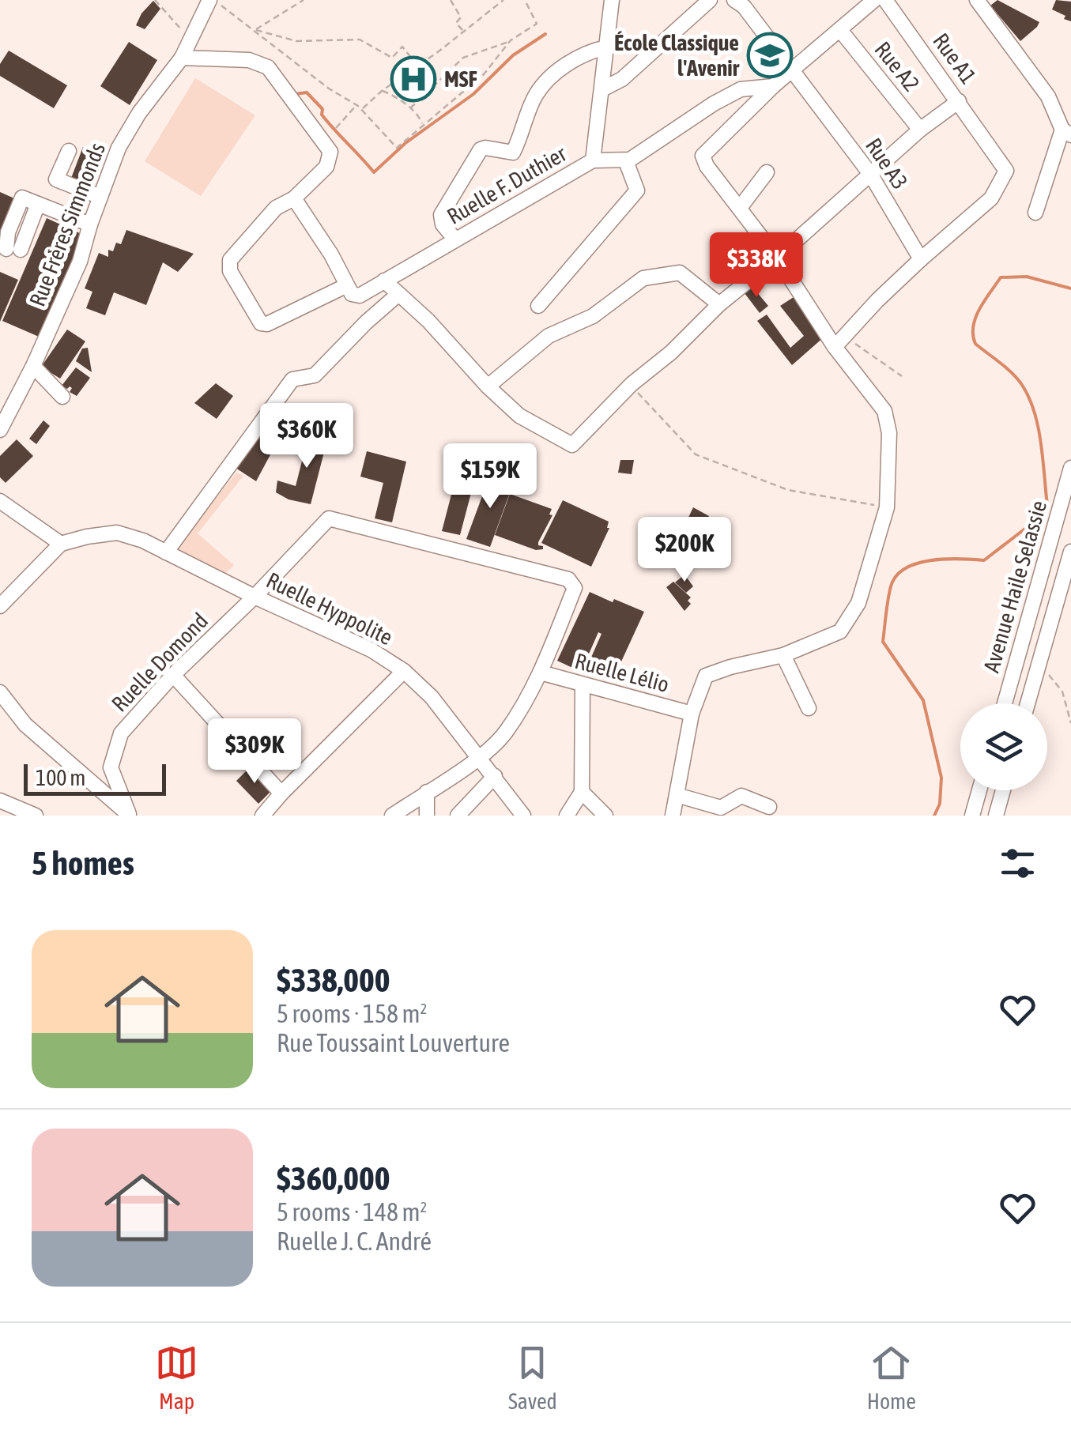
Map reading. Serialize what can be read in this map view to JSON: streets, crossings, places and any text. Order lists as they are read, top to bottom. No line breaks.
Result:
{"streets":{"street":["Rue A1","Rue A2","Rue A3","Ruelle F. Duthier","Rue Frères Simmonds","Avenue Haile Selassie","Ruelle Hyppolite","Ruelle Domond","Ruelle Lélio"]},"crossings":[["Rue A1","Rue A3"],["Ruelle Hyppolite","Ruelle Domond"],["Ruelle Domond","Ruelle Lélio"]],"places":{"school or university":["École Classique l'Avenir"],"hospital":["MSF"]},"scale_bar":"100 m","page":{"price":["$338K","$360K","$159K","$200K","$309K"],"scale":"100 m","heading":"5 homes","list":[{"name":"$338,000","note":"5 rooms · 158 m² · Rue Toussaint Louverture"},{"name":"$360,000","note":"5 rooms · 148 m² · Ruelle J. C. André"}],"tabs":["Map","Saved","Home"]}}
